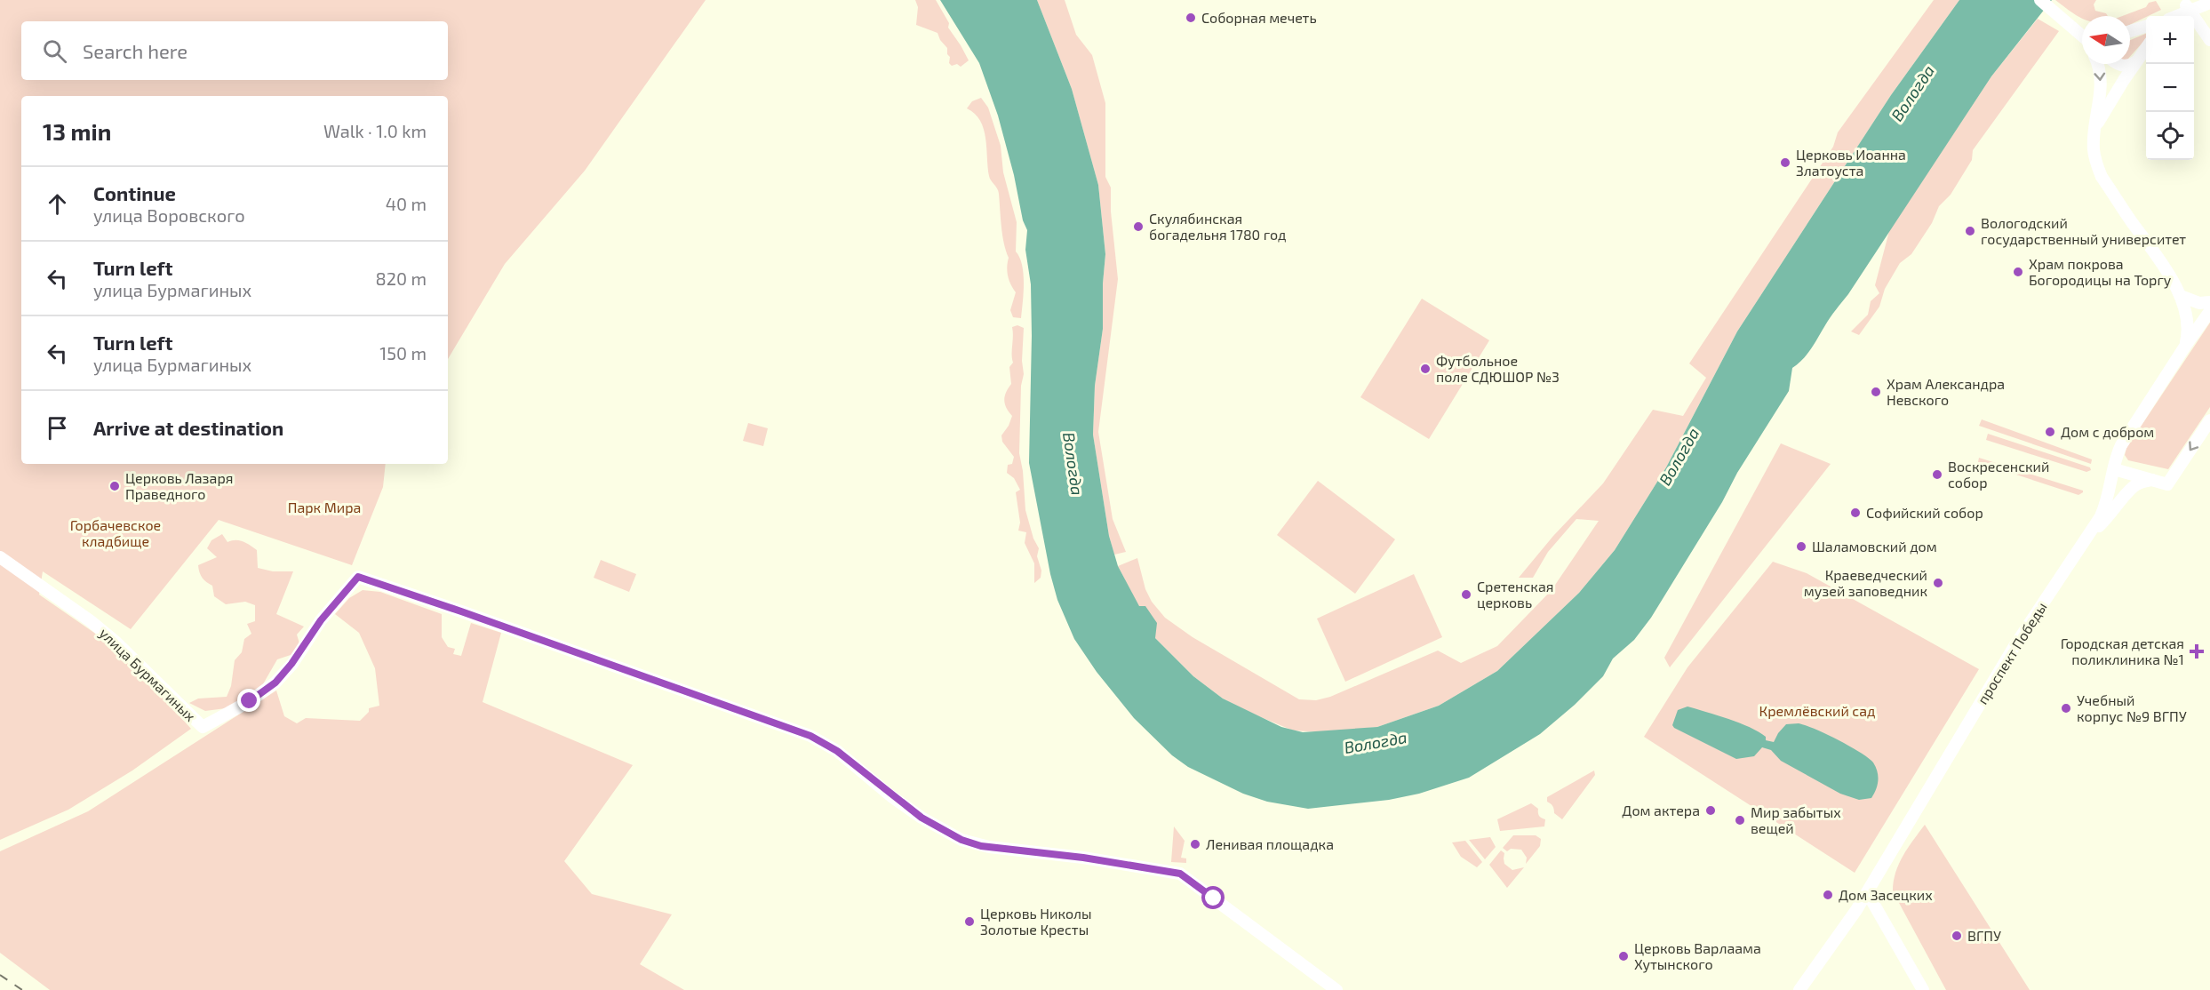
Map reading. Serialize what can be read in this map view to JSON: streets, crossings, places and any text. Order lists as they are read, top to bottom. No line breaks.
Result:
{"streets":{"street":["проспект Победы","улица Бурмагиных"]},"water":["Вологда"],"parks":["Парк Мира","Горбачевское кладбище","Кремлёвский сад"],"places":{"other":["Соборная мечеть","Церковь Иоанна Златоуста","Скулябинская богадельня 1780 год","Вологодский государственный университет","Храм покрова Богородицы на Торгу","Футбольное поле СДЮШОР №3","Храм Александра Невского","Дом с добром","Воскресенский собор","Церковь Лазаря Праведного","Софийский собор","Шаламовский дом","Краеведческий музей заповедник","Сретенская церковь","Учебный корпус №9 ВГПУ","Дом актера","Мир забытых вещей","Ленивая площадка","Дом Засецких","Церковь Николы Золотые Кресты","ВГПУ","Церковь Варлаама Хутынского"],"health":["Городская детская поликлиника №1"]},"north":"left","page":{"map_buttons":["+","−"],"search":"Search here","heading":["13 min","Walk · 1.0 km"],"list":[["Continue","улица Воровского","40 m"],["Turn left","улица Бурмагиных","820 m"],["Turn left","улица Бурмагиных","150 m"],"Arrive at destination"]}}
